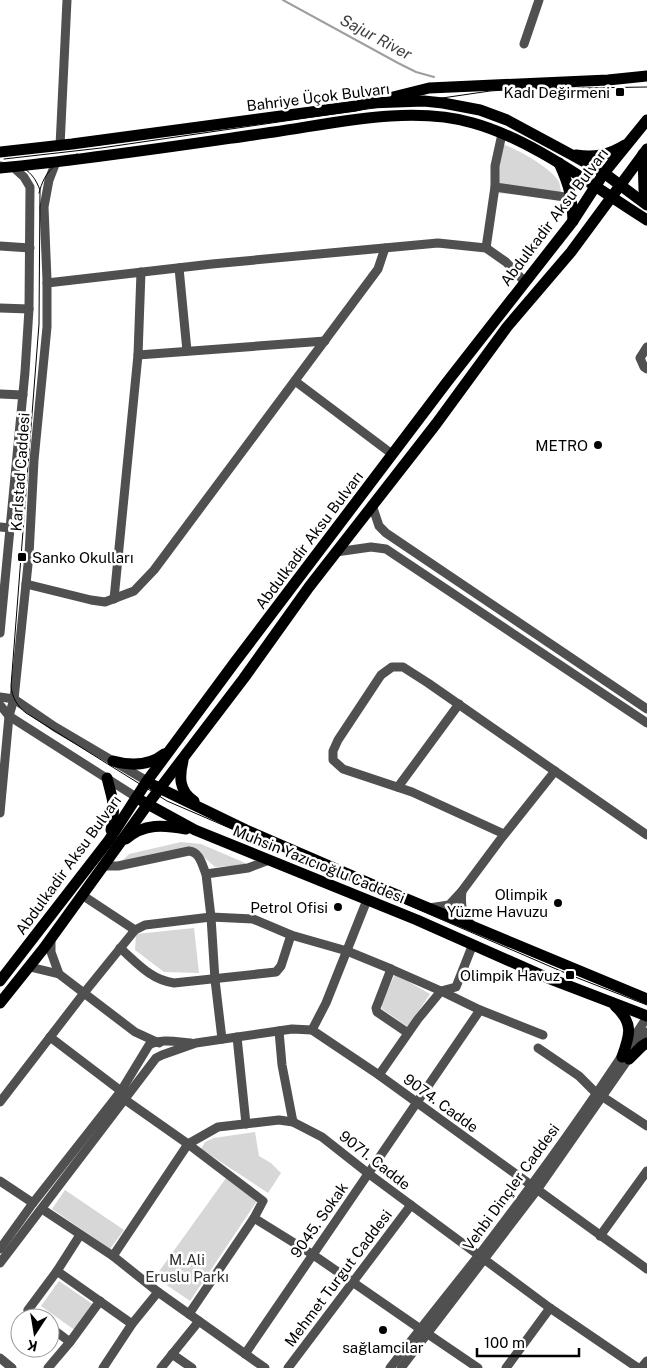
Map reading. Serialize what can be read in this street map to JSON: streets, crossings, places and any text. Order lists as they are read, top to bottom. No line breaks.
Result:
{"streets":{"main road":["Bahriye Üçok Bulvarı","Abdulkadir Aksu Bulvarı","Muhsin Yazıcıoğlu Caddesi"],"street":["Karlstad Caddesi","9074. Cadde","9071. Cadde","Vehbi Dinçler Caddesi","9045. Sokak","Mehmet Turgut Caddesi"]},"crossings":[["Bahriye Üçok Bulvarı","Abdulkadir Aksu Bulvarı"],["Bahriye Üçok Bulvarı","Karlstad Caddesi"],["Abdulkadir Aksu Bulvarı","Muhsin Yazıcıoğlu Caddesi"],["Karlstad Caddesi","Muhsin Yazıcıoğlu Caddesi"],["9074. Cadde","9045. Sokak"],["9071. Cadde","Vehbi Dinçler Caddesi"],["9071. Cadde","9045. Sokak"],["9071. Cadde","Mehmet Turgut Caddesi"]],"water":["Sajur River"],"parks":["M.Ali Eruslu Parkı"],"places":{"transit":["Kadı Değirmeni","Sanko Okulları","Olimpik Havuz"],"other":["METRO","Olimpik Yüzme Havuzu","Petrol Ofisi","sağlamcilar"]},"scale_bar":"100 m","north":"bottom"}
